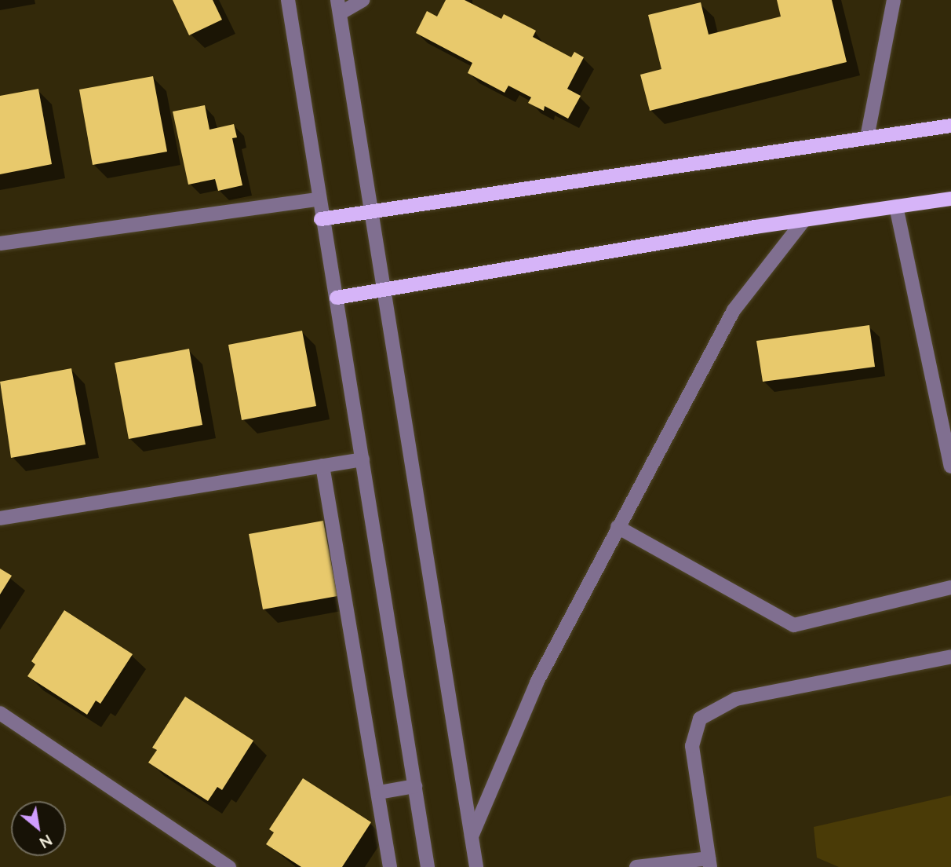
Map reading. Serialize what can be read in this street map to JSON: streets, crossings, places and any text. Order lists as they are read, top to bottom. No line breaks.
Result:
{"north":"bottom right"}
